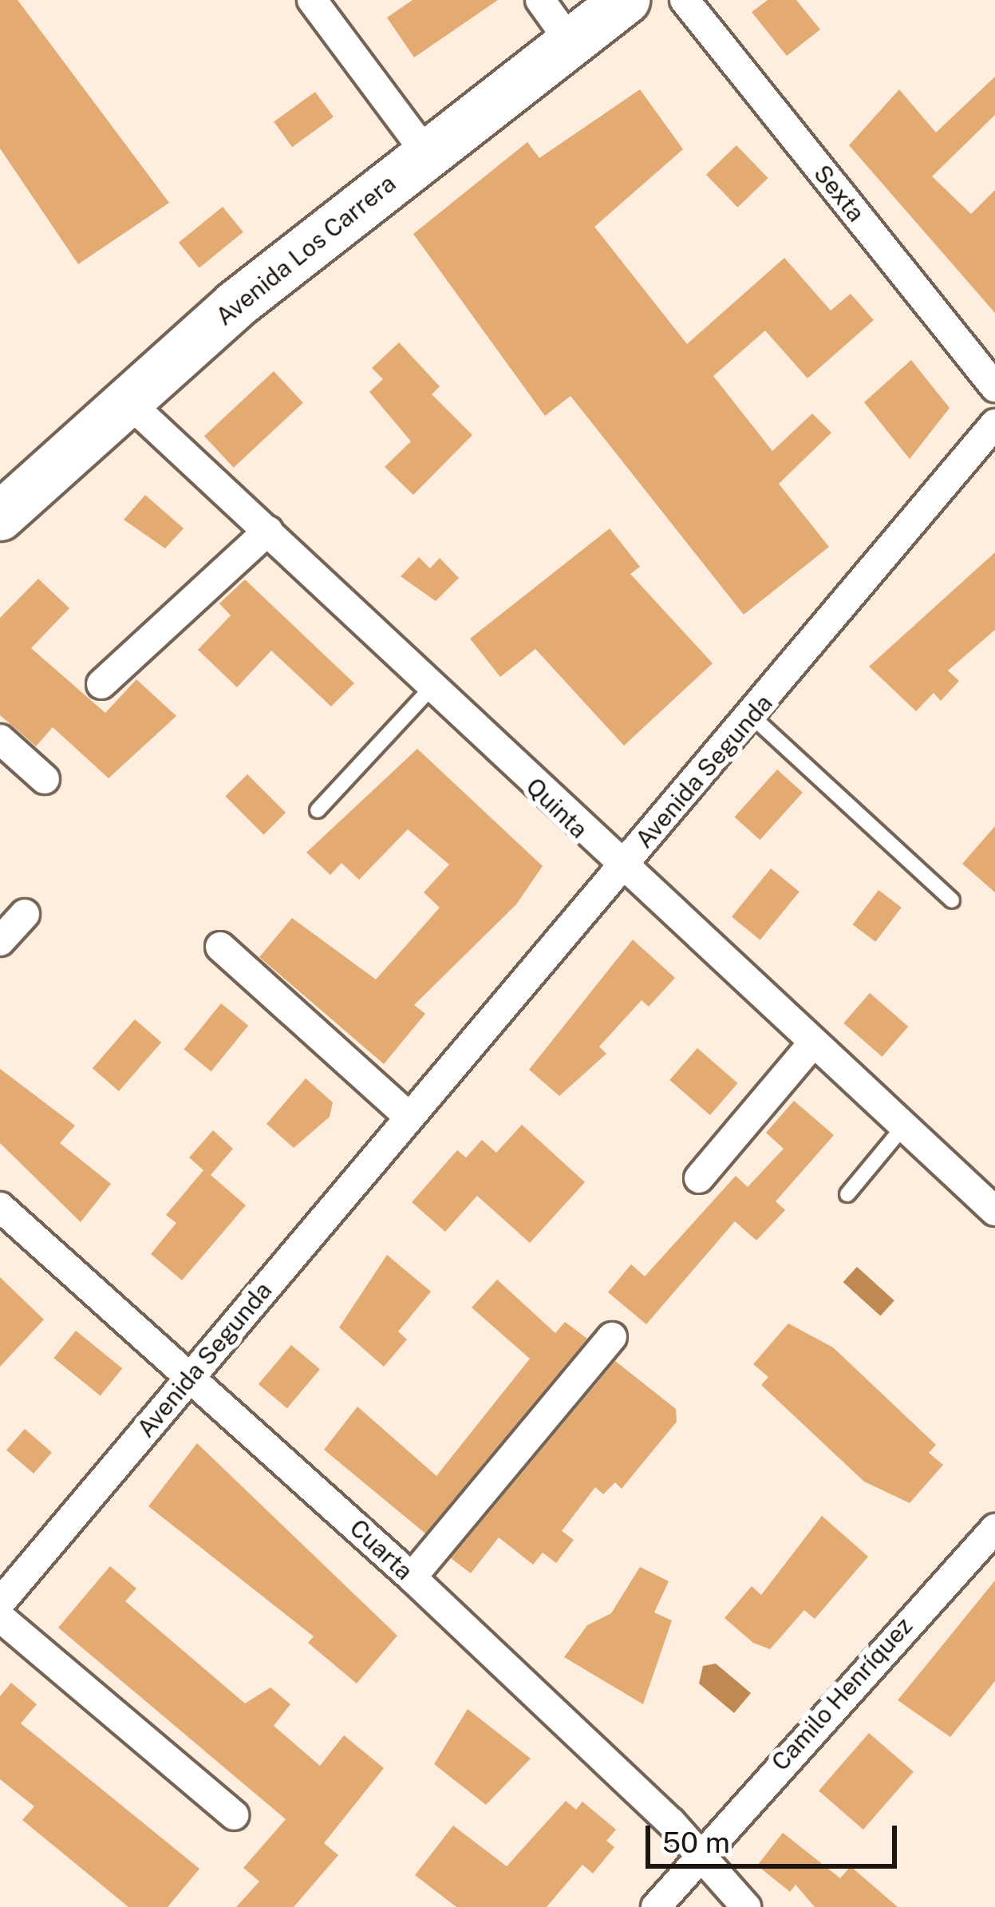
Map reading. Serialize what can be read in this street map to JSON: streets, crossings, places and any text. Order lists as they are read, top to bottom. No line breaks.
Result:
{"streets":{"main road":["Avenida Los Carrera"],"street":["Sexta","Avenida Segunda","Quinta","Cuarta","Camilo Henríquez"]},"crossings":[["Avenida Los Carrera","Quinta"],["Avenida Segunda","Quinta"],["Avenida Segunda","Cuarta"],["Cuarta","Camilo Henríquez"]],"scale_bar":"50 m"}
